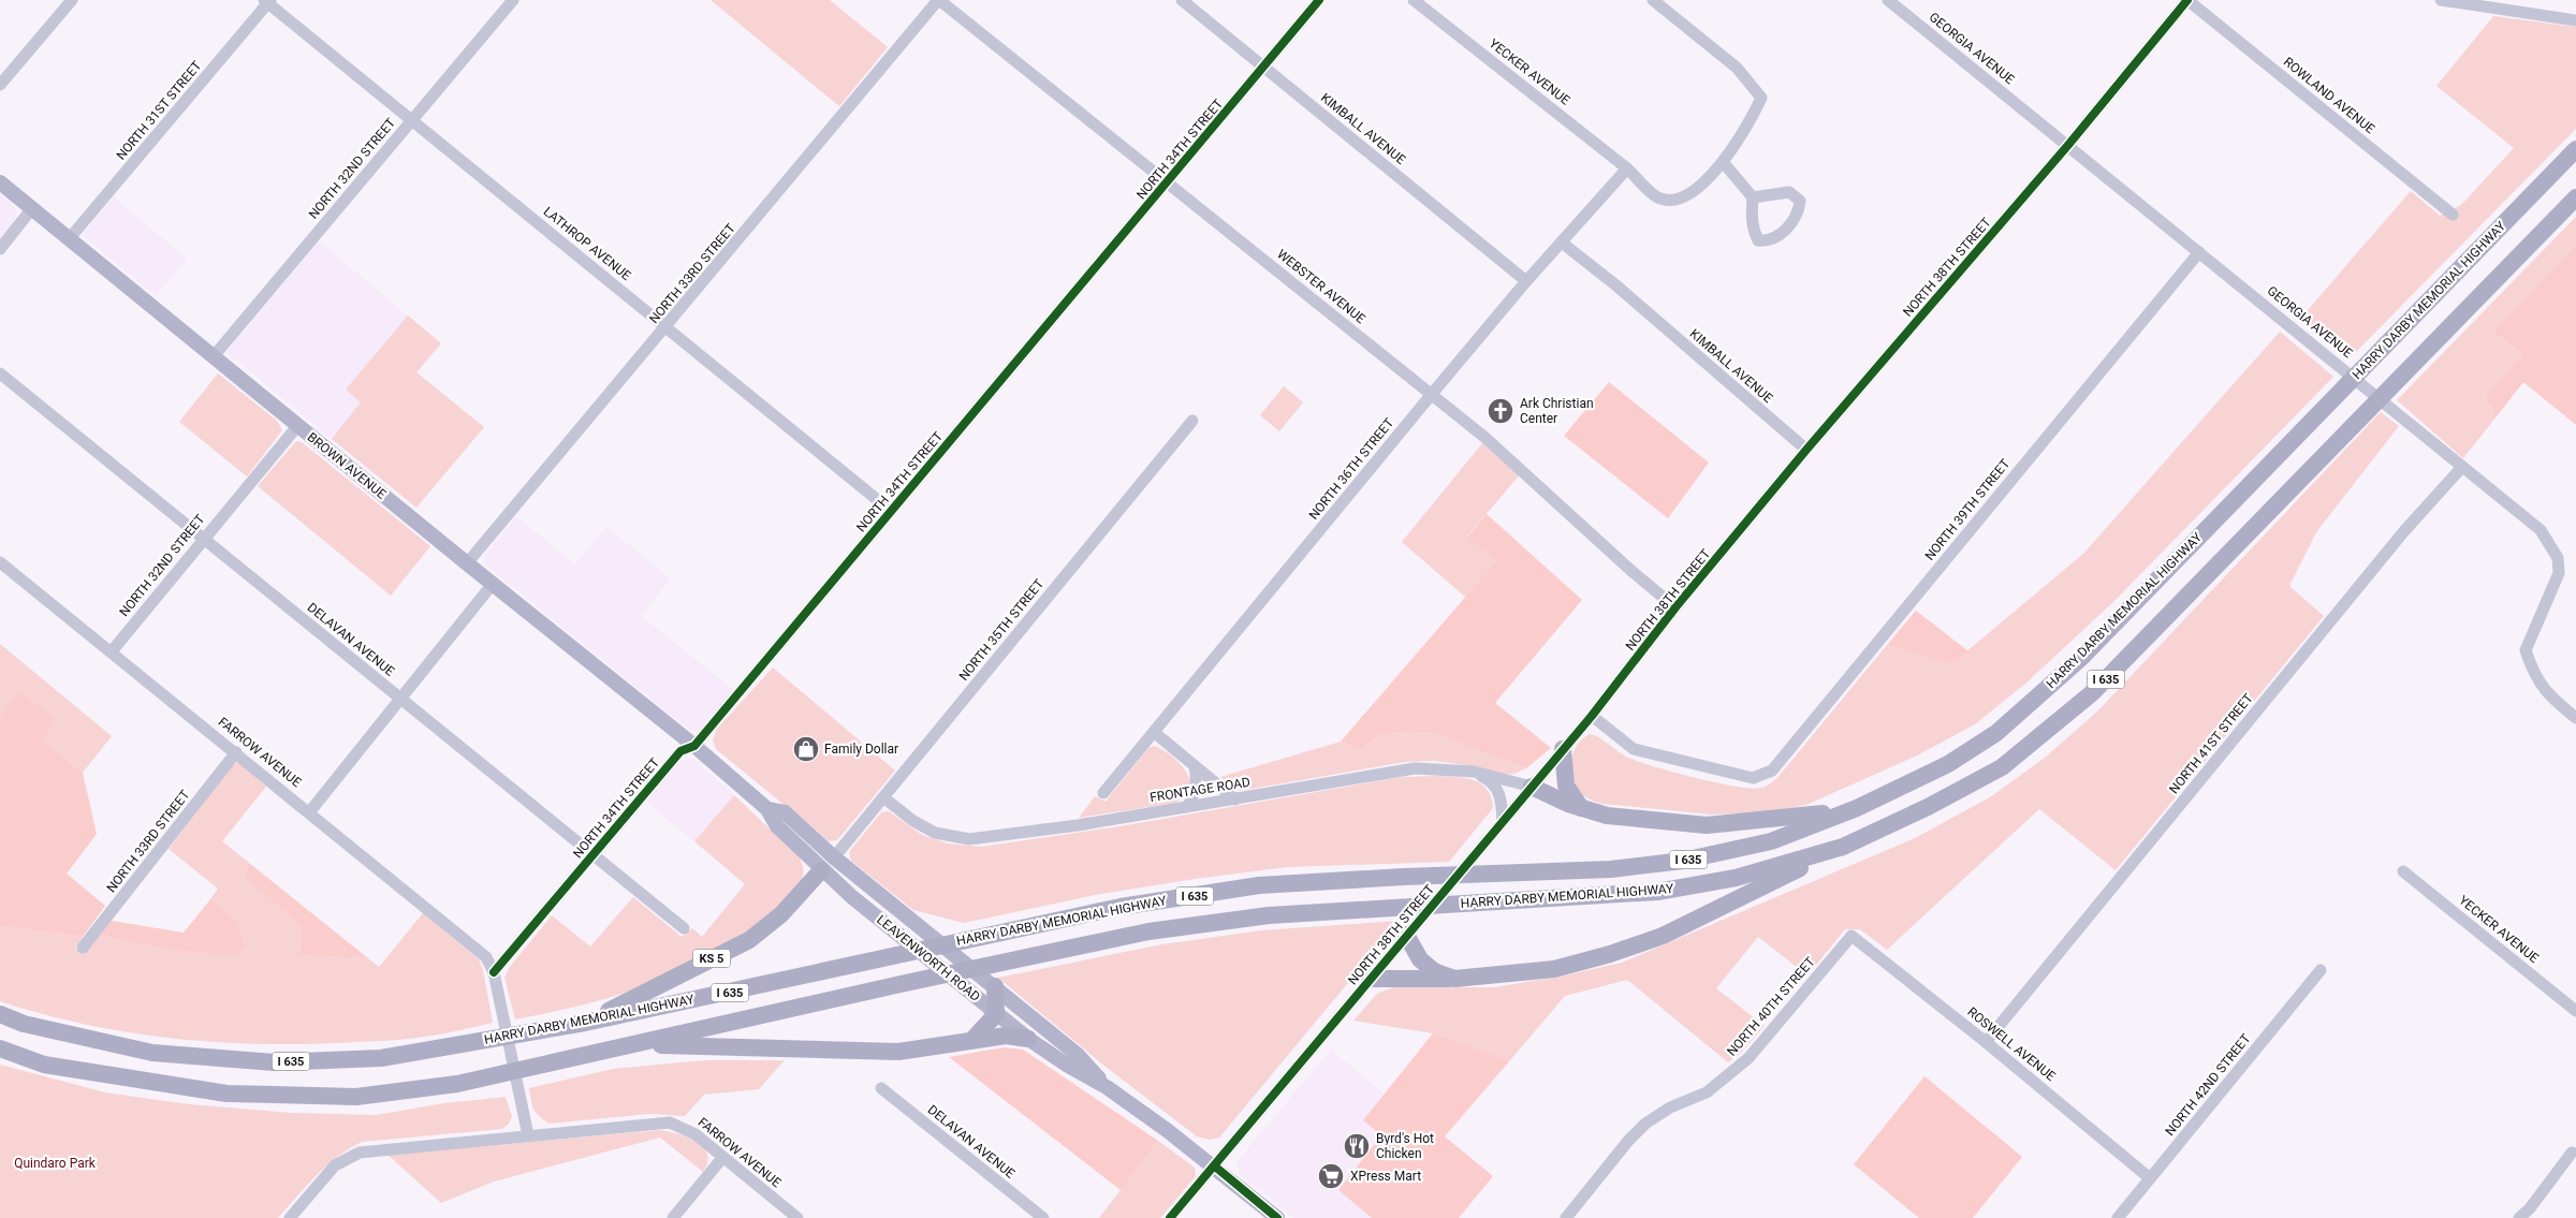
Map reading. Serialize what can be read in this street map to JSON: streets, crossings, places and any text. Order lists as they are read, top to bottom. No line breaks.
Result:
{"streets":{"highway":["HARRY DARBY MEMORIAL HIGHWAY","I 635","KS 5"],"main road":["BROWN AVENUE","LEAVENWORTH ROAD"],"street":["GEORGIA AVENUE","YECKER AVENUE","ROWLAND AVENUE","NORTH 31ST STREET","KIMBALL AVENUE","NORTH 34TH STREET","NORTH 32ND STREET","LATHROP AVENUE","NORTH 38TH STREET","NORTH 33RD STREET","WEBSTER AVENUE","NORTH 36TH STREET","NORTH 39TH STREET","NORTH 35TH STREET","DELAVAN AVENUE","NORTH 41ST STREET","FARROW AVENUE","FRONTAGE ROAD","NORTH 40TH STREET","ROSWELL AVENUE","NORTH 42ND STREET"]},"crossings":[["GEORGIA AVENUE","NORTH 38TH STREET"],["GEORGIA AVENUE","NORTH 39TH STREET"],["GEORGIA AVENUE","NORTH 41ST STREET"],["YECKER AVENUE","NORTH 36TH STREET"],["ROWLAND AVENUE","NORTH 38TH STREET"],["NORTH 31ST STREET","LATHROP AVENUE"],["NORTH 31ST STREET","BROWN AVENUE"],["KIMBALL AVENUE","NORTH 34TH STREET"],["KIMBALL AVENUE","NORTH 38TH STREET"],["KIMBALL AVENUE","NORTH 36TH STREET"],["NORTH 34TH STREET","LATHROP AVENUE"],["NORTH 34TH STREET","WEBSTER AVENUE"],["NORTH 34TH STREET","BROWN AVENUE"],["NORTH 34TH STREET","DELAVAN AVENUE"],["NORTH 34TH STREET","FARROW AVENUE"],["NORTH 34TH STREET","LEAVENWORTH ROAD"],["NORTH 32ND STREET","LATHROP AVENUE"],["NORTH 32ND STREET","BROWN AVENUE"],["NORTH 32ND STREET","DELAVAN AVENUE"],["NORTH 32ND STREET","FARROW AVENUE"],["LATHROP AVENUE","NORTH 33RD STREET"],["NORTH 38TH STREET","WEBSTER AVENUE"],["NORTH 38TH STREET","NORTH 39TH STREET"],["NORTH 38TH STREET","FRONTAGE ROAD"],["NORTH 38TH STREET","LEAVENWORTH ROAD"],["NORTH 33RD STREET","WEBSTER AVENUE"],["NORTH 33RD STREET","BROWN AVENUE"],["NORTH 33RD STREET","FARROW AVENUE"],["WEBSTER AVENUE","NORTH 36TH STREET"],["HARRY DARBY MEMORIAL HIGHWAY","KS 5"],["BROWN AVENUE","LEAVENWORTH ROAD"],["NORTH 35TH STREET","FRONTAGE ROAD"],["NORTH 35TH STREET","KS 5"],["NORTH 35TH STREET","LEAVENWORTH ROAD"],["NORTH 41ST STREET","ROSWELL AVENUE"],["KS 5","LEAVENWORTH ROAD"],["NORTH 40TH STREET","ROSWELL AVENUE"],["ROSWELL AVENUE","NORTH 42ND STREET"]],"parks":["Quindaro Park"],"places":{"church":["Ark Christian Center"],"shop":["Family Dollar"],"restaurant":["Byrd's Hot Chicken"],"supermarket":["XPress Mart"]}}
